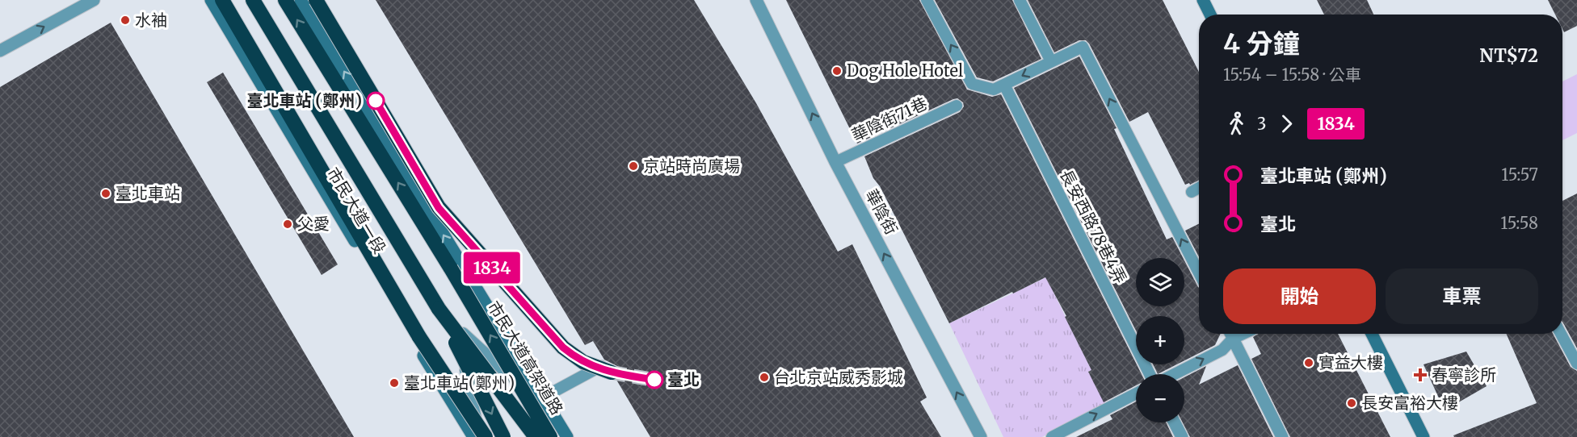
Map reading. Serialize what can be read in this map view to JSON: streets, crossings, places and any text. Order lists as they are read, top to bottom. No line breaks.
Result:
{"streets":{"highway":["市民大道高架道路"],"street":["市民大道一段","華陰街"],"lane":["華陰街71巷","長安西路78巷4弄"]},"crossings":[["華陰街71巷","華陰街"]],"one_way":["華陰街"],"places":{"other":["水袖","Dog Hole Hotel","臺北車站 (鄭州)","京站時尚廣場","臺北車站","父愛","實益大樓","台北京站威秀影城","臺北","臺北車站(鄭州)","長安富裕大樓"],"health":["春寧診所"]},"lines":["bus line 1834"],"page":{"on_map":"1834","heading":["4 分鐘","15:54 – 15:58 · 公車","NT$72"],"legs":["3","1834"],"list":[{"name":"臺北車站 (鄭州)","value":"15:57"},{"name":"臺北","value":"15:58"}],"map_buttons":["+","−"],"buttons":["開始","車票"]}}
